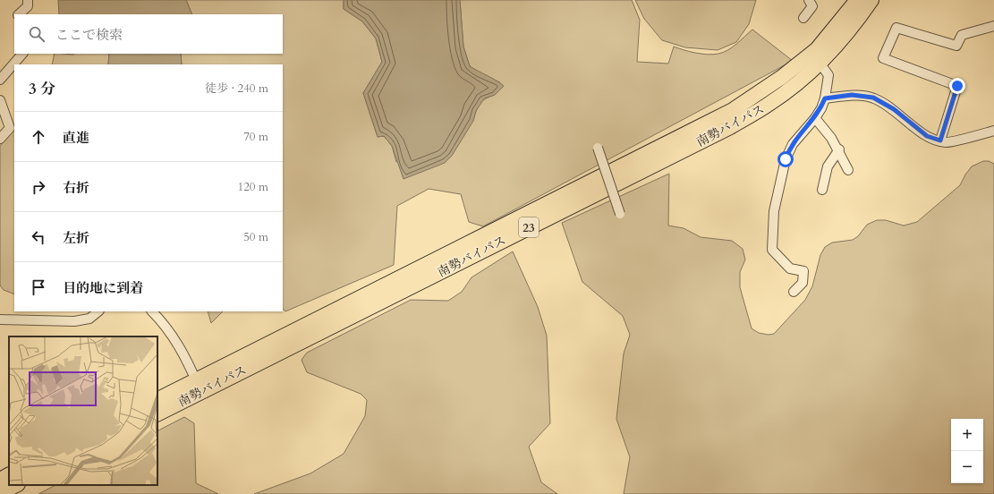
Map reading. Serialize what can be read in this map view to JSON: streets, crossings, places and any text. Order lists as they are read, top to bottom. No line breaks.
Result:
{"streets":{"highway":["南勢バイパス","23"]},"page":{"search":"ここで検索","heading":["3 分","徒歩 · 240 m"],"list":[["直進","70 m"],["右折","120 m"],["左折","50 m"],"目的地に到着"],"map_buttons":["+","−"]}}
